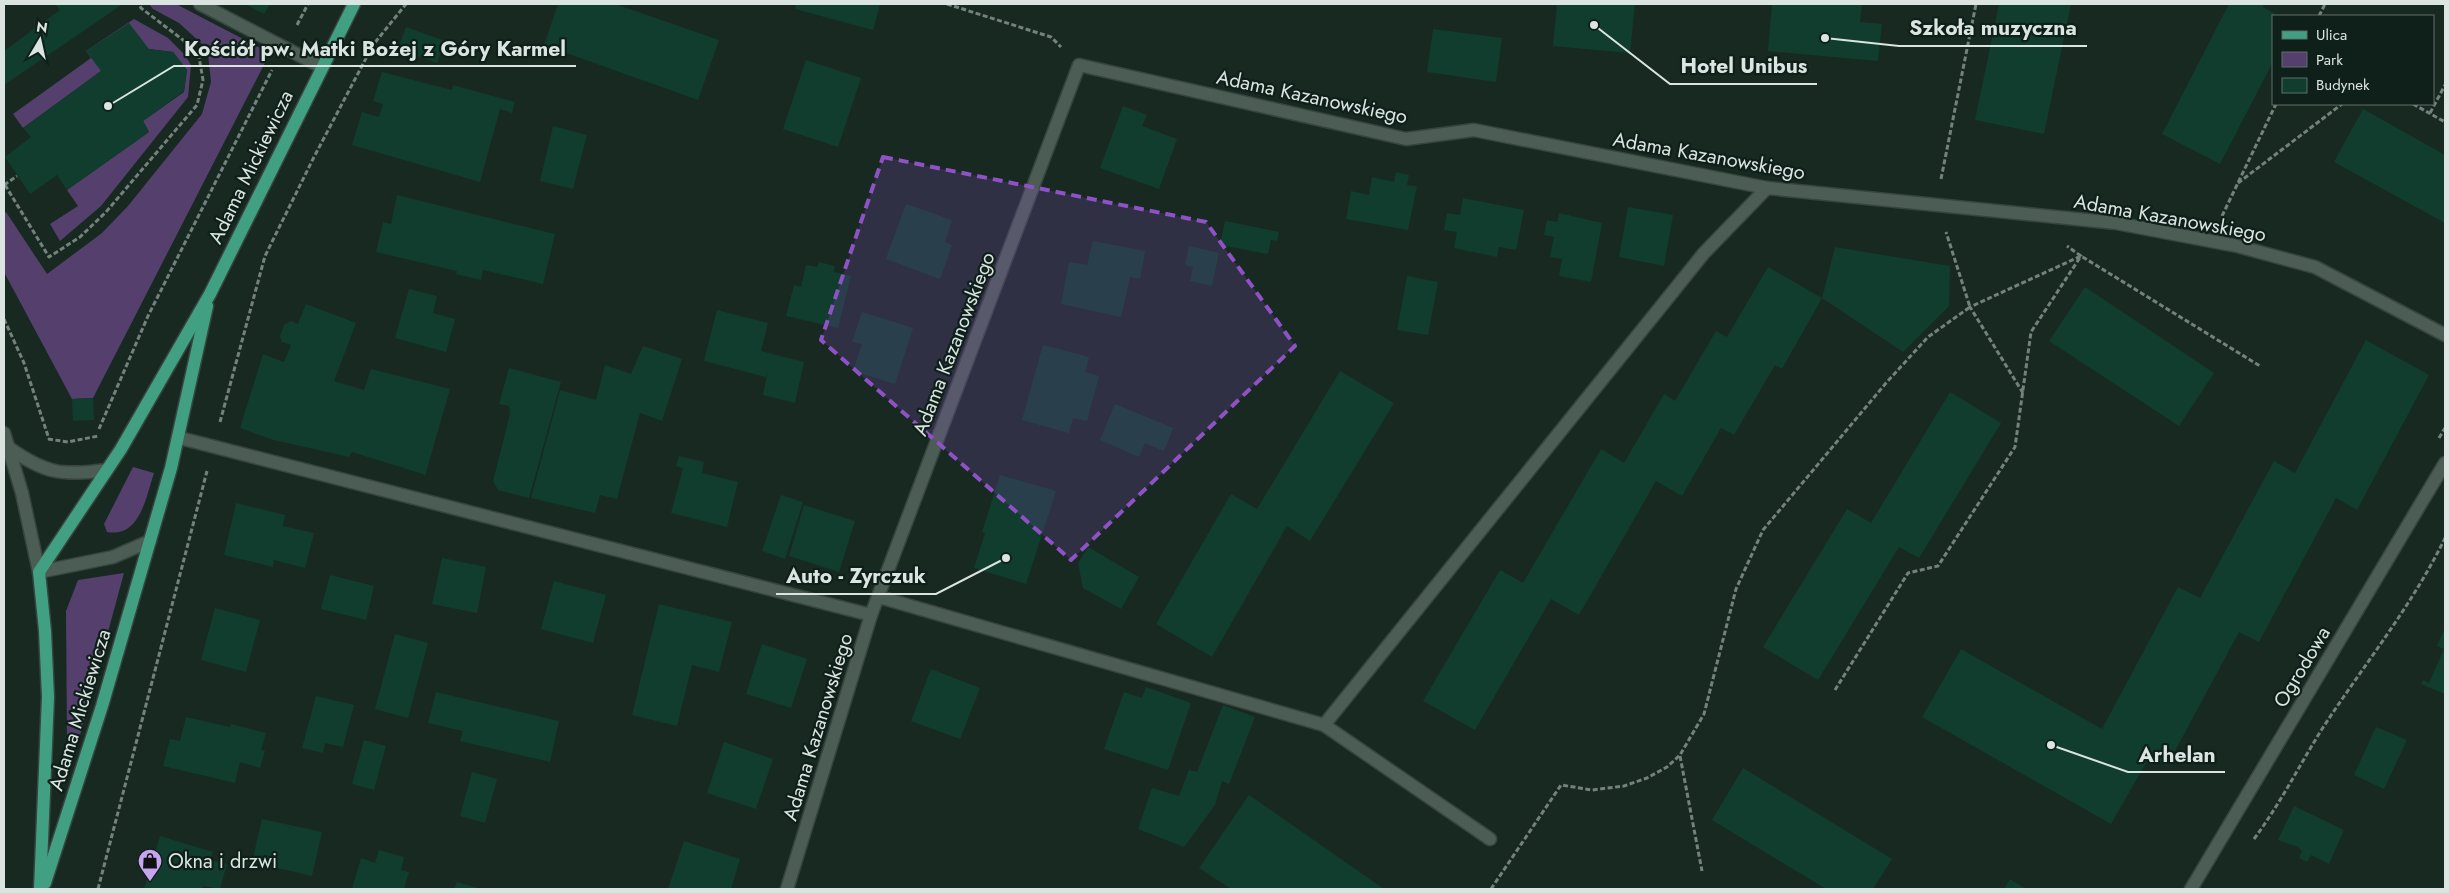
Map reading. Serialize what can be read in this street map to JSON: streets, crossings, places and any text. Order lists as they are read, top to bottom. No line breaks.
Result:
{"streets":{"main road":["Adama Mickiewicza"],"street":["Adama Kazanowskiego","Ogrodowa"]},"places":{"other":["Hotel Unibus","Szkoła muzyczna","Kościół pw. Matki Bożej z Góry Karmel","Auto - Zyrczuk","Arhelan"],"shop":["Okna i drzwi"]},"legend":["Ulica","Park","Budynek"],"north":"top"}
